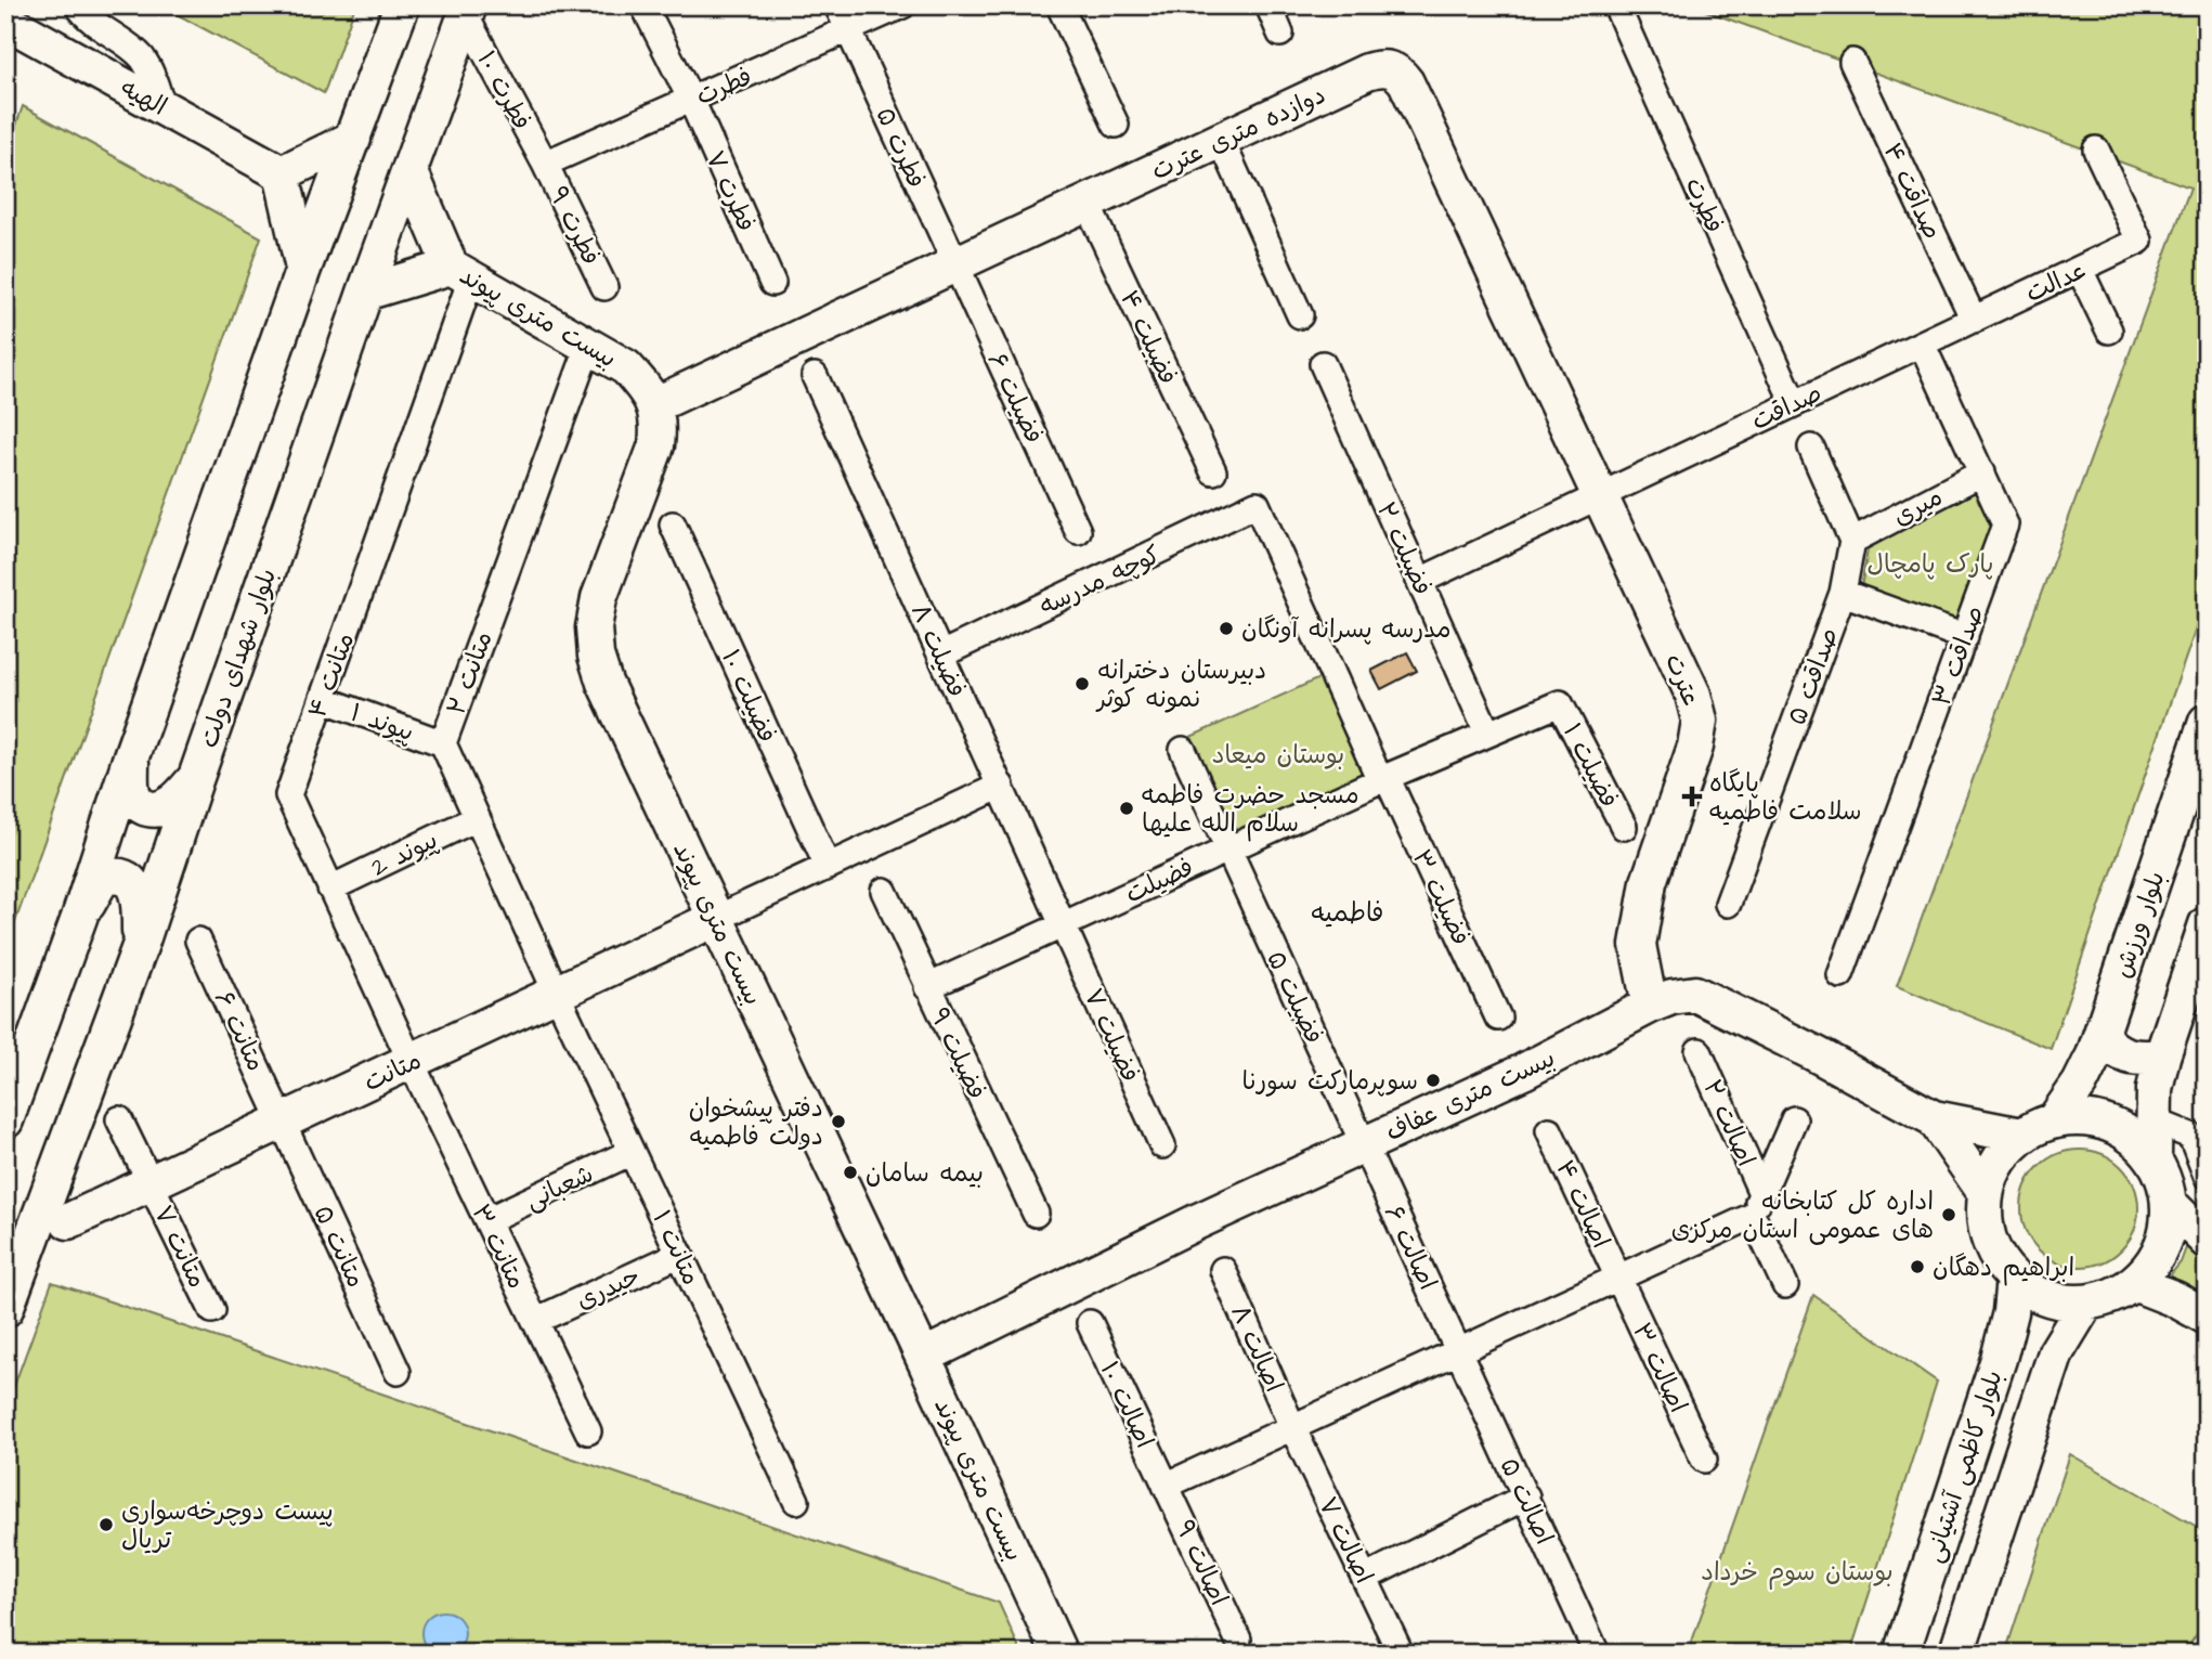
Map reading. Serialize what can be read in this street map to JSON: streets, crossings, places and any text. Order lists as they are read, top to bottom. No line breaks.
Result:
{"streets":{"street":["فطرت","فطرت ۱۰","الهیه","دوازده متری عترت","فطرت ۵","فطرت ۷","صداقت ۴","فطرت ۹","عدالت","بیست متری پیوند","فضیلت ۴","فضیلت ۶","صداقت","میری","فضیلت ۲","کوچه مدرسه","فضیلت ۸","صداقت ۳","بلوار شهدای دولت","متانت ۲","متانت ۴","صداقت ۵","عترت","فضیلت ۱۰","پیوند ۱","فضیلت ۱","پیوند 2","فضیلت","فضیلت ۳","بلوار ورزش","فضیلت ۵","متانت ۶","فضیلت ۷","فضیلت ۹","متانت","بیست متری عفاف","اصالت ۲","شعبانی","اصالت ۴","متانت ۷","متانت ۵","متانت ۳","متانت ۱","اصالت ۶","حیدری","اصالت ۸","اصالت ۳","اصالت ۱۰","بلوار کاظمی آشتیانی","اصالت ۵","اصالت ۷","اصالت ۹"]},"crossings":[["فطرت","فطرت ۱۰"],["فطرت","فطرت ۵"],["فطرت","فطرت ۷"],["فطرت","فطرت ۹"],["فطرت","صداقت"],["فطرت ۱۰","فطرت ۹"],["فطرت ۱۰","بلوار شهدای دولت"],["دوازده متری عترت","فطرت ۵"],["دوازده متری عترت","بیست متری پیوند"],["دوازده متری عترت","فضیلت ۴"],["دوازده متری عترت","فضیلت ۶"],["دوازده متری عترت","صداقت"],["دوازده متری عترت","عترت"],["فطرت ۵","فضیلت ۶"],["صداقت ۴","عدالت"],["صداقت ۴","صداقت"],["عدالت","صداقت"],["بیست متری پیوند","متانت ۲"],["بیست متری پیوند","متانت ۴"],["بیست متری پیوند","متانت"],["بیست متری پیوند","بیست متری عفاف"],["صداقت","صداقت ۳"],["صداقت","عترت"],["میری","صداقت ۳"],["میری","صداقت ۵"],["فضیلت ۲","فضیلت"],["کوچه مدرسه","فضیلت ۸"],["کوچه مدرسه","فضیلت ۳"],["فضیلت ۸","فضیلت"],["فضیلت ۸","فضیلت ۷"],["متانت ۲","پیوند ۱"],["متانت ۲","پیوند 2"],["متانت ۲","متانت"],["متانت ۲","متانت ۱"],["متانت ۴","پیوند ۱"],["متانت ۴","پیوند 2"],["متانت ۴","متانت"],["متانت ۴","متانت ۳"],["عترت","بیست متری عفاف"],["فضیلت ۱","فضیلت"],["فضیلت","فضیلت ۳"],["فضیلت","فضیلت ۵"],["فضیلت","فضیلت ۷"],["فضیلت","فضیلت ۹"],["بلوار ورزش","بیست متری عفاف"],["بلوار ورزش","بلوار کاظمی آشتیانی"],["فضیلت ۵","بیست متری عفاف"],["فضیلت ۵","اصالت ۶"],["متانت ۶","متانت"],["متانت ۶","متانت ۵"],["متانت","متانت ۷"],["متانت","متانت ۵"],["متانت","متانت ۳"],["متانت","متانت ۱"],["بیست متری عفاف","اصالت ۶"],["بیست متری عفاف","بلوار کاظمی آشتیانی"],["شعبانی","متانت ۳"],["شعبانی","متانت ۱"],["اصالت ۴","اصالت ۳"],["متانت ۳","حیدری"],["متانت ۱","حیدری"],["اصالت ۶","اصالت ۵"],["اصالت ۸","اصالت ۷"],["اصالت ۱۰","اصالت ۹"]],"districts":["فاطمیه"],"parks":["پارک پامچال","بوستان میعاد","بوستان سوم خرداد"],"places":{"other":["مدرسه پسرانه آونگان","دبیرستان دخترانه نمونه کوثر","مسجد حضرت فاطمه سلام الله علیها","سوپرمارکت سورنا","دفتر پیشخوان دولت فاطمیه","بیمه سامان","اداره کل کتابخانه های عمومی استان مرکزی","ابراهیم دهگان","پیست دوچرخه‌سواری تریال"],"health":["پایگاه سلامت فاطمیه"]}}
